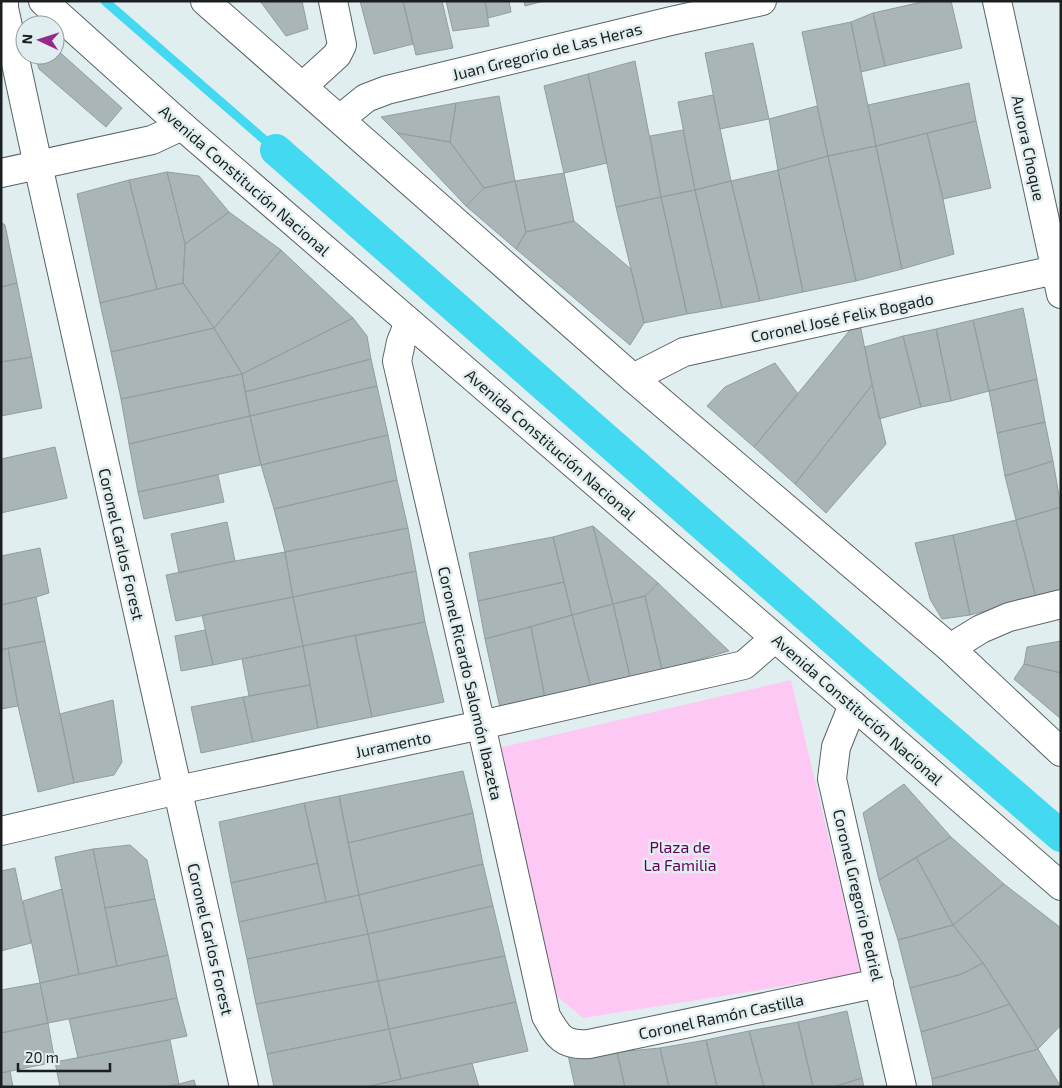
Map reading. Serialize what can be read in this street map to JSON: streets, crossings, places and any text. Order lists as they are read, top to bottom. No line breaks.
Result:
{"streets":{"street":["Juan Gregorio de Las Heras","Aurora Choque","Avenida Constitución Nacional","Coronel José Felix Bogado","Coronel Carlos Forest","Coronel Ricardo Salomón Ibazeta","Juramento","Coronel Gregorio Pedriel","Coronel Ramón Castilla"]},"crossings":[["Aurora Choque","Coronel José Felix Bogado"],["Avenida Constitución Nacional","Coronel Ricardo Salomón Ibazeta"],["Avenida Constitución Nacional","Juramento"],["Avenida Constitución Nacional","Coronel Gregorio Pedriel"],["Coronel Carlos Forest","Juramento"],["Coronel Ricardo Salomón Ibazeta","Juramento"],["Coronel Ricardo Salomón Ibazeta","Coronel Ramón Castilla"],["Coronel Gregorio Pedriel","Coronel Ramón Castilla"]],"parks":["Plaza de La Familia"],"scale_bar":"20 m","north":"left"}
